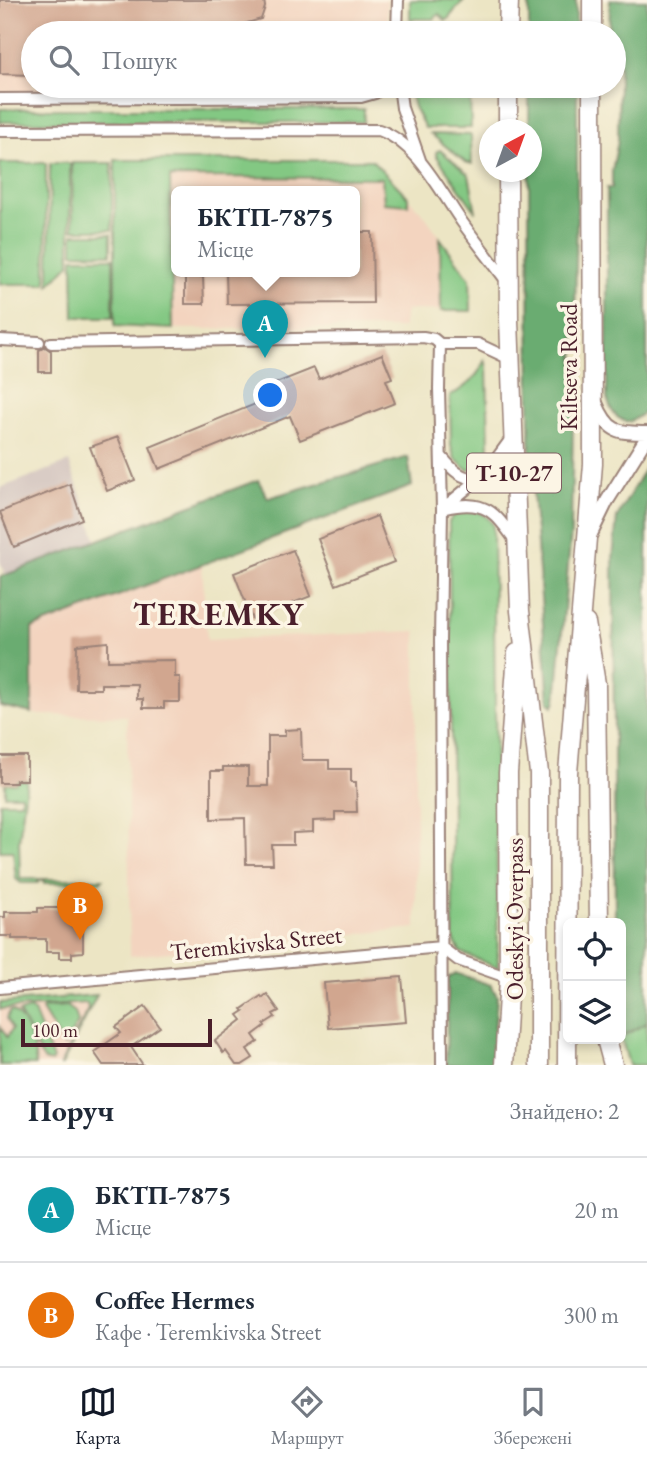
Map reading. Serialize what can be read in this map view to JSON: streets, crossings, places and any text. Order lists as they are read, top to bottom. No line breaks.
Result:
{"streets":{"highway":["Kiltseva Road","Т-10-27","Odeskyi Overpass"],"street":["Teremkivska Street"]},"crossings":[["Т-10-27","Odeskyi Overpass"]],"districts":["TEREMKY"],"scale_bar":"100 m","north":"top right","page":{"search":"Пошук","popup":["БКТП-7875","Місце"],"pins":["A","B"],"scale":"100 m","heading":["Поруч","Знайдено: 2"],"list":[{"mark":"A","name":"БКТП-7875","note":"Місце","value":"20 m"},{"mark":"B","name":"Coffee Hermes","note":"Кафе · Teremkivska Street","value":"300 m"}],"nav":["Карта","Маршрут","Збережені"]}}
